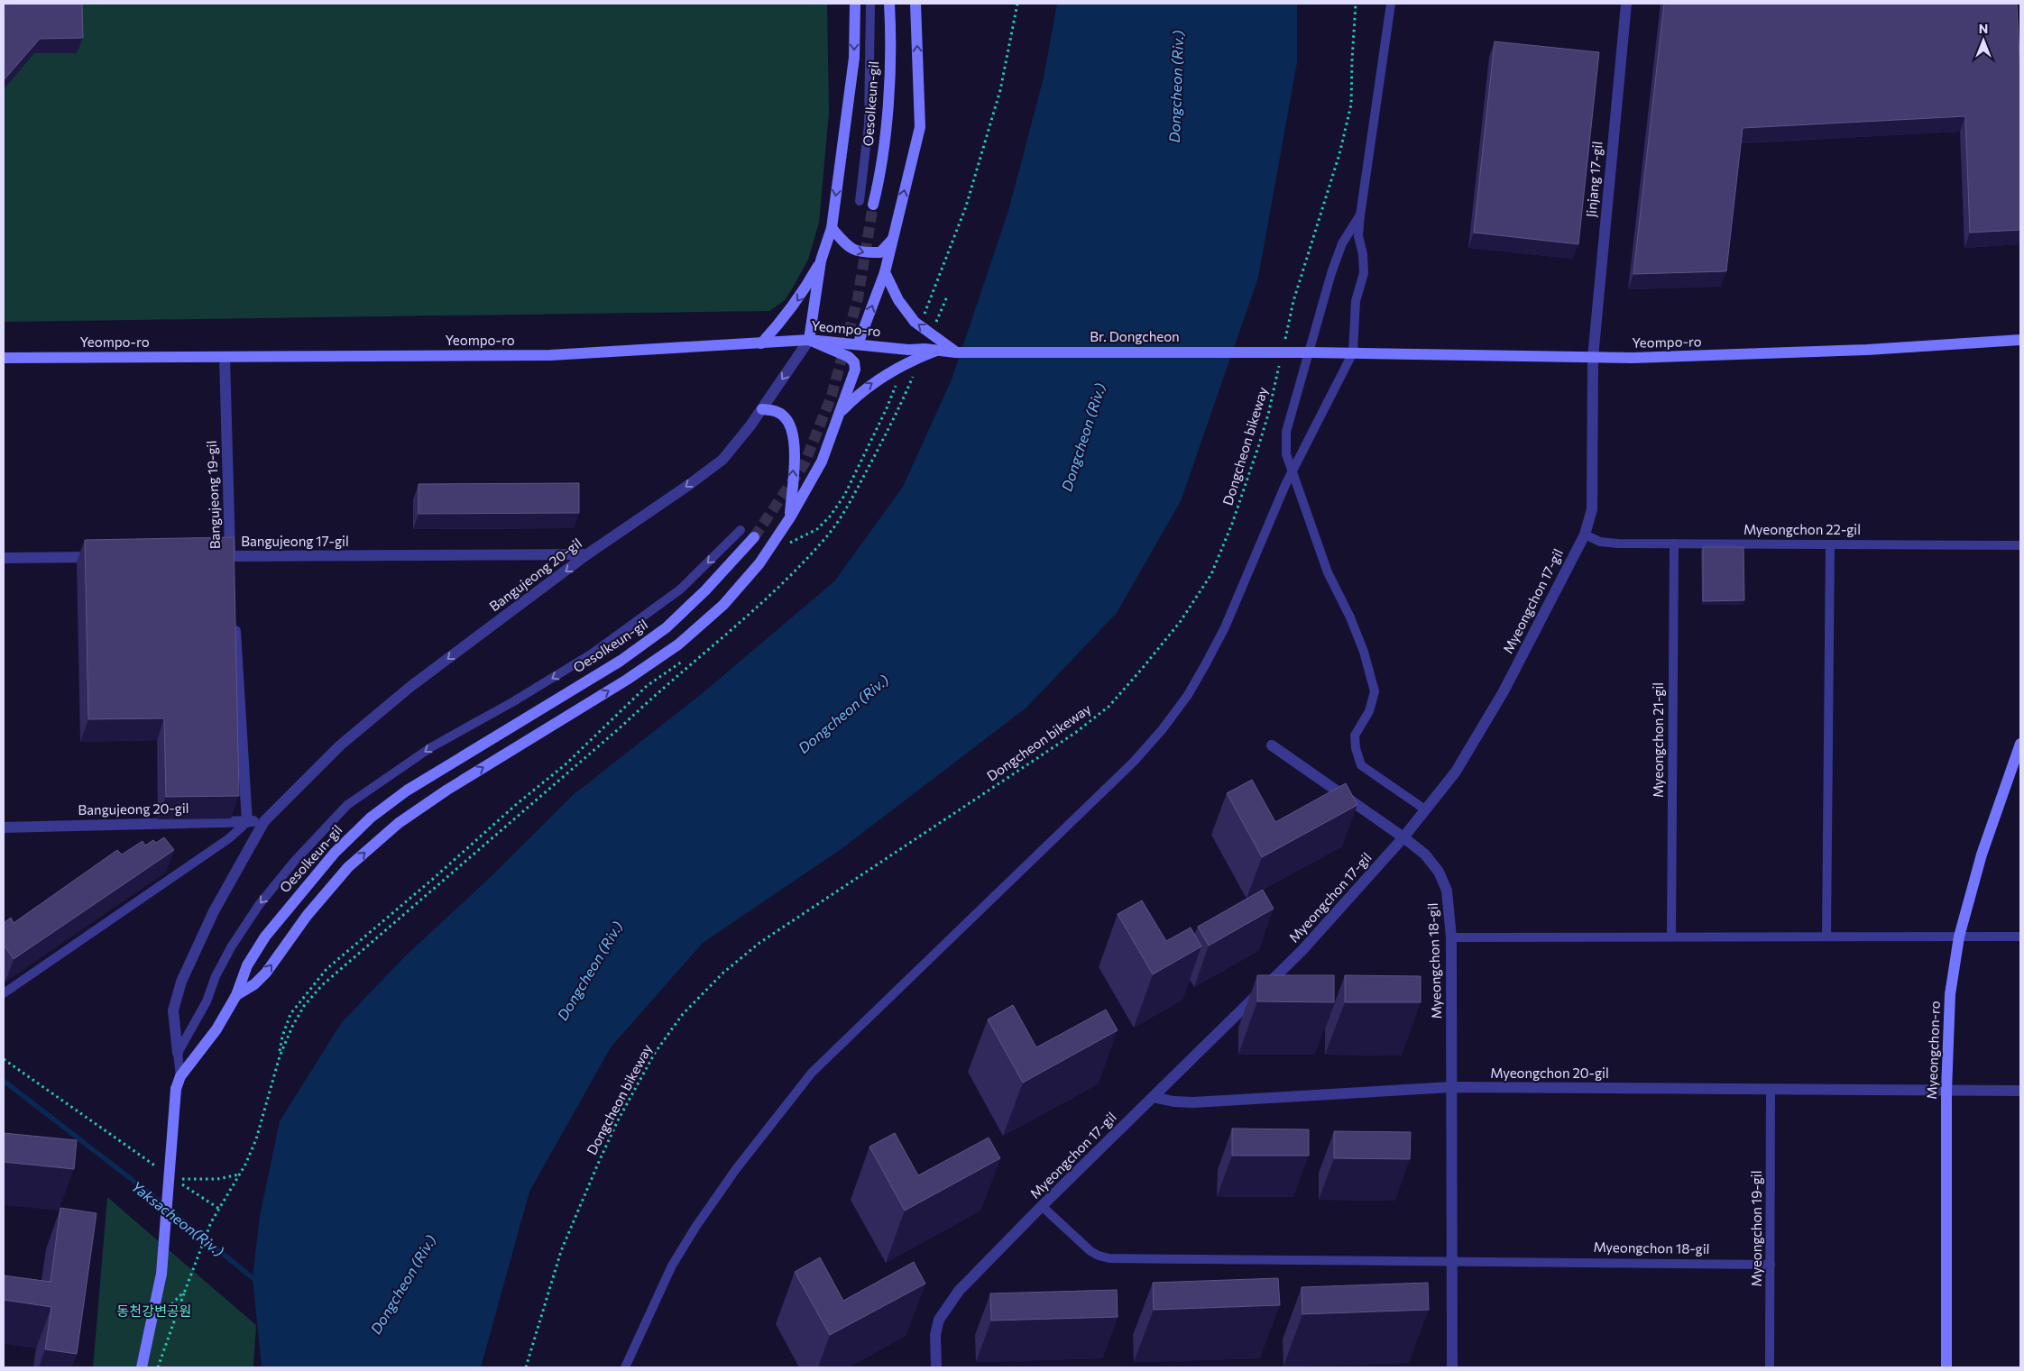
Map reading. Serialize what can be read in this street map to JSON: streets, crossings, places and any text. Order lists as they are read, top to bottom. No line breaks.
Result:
{"streets":{"main road":["Oesolkeun-gil","Yeompo-ro","Br. Dongcheon","Myeongchon-ro"],"street":["Jinjang 17-gil","Bangujeong 19-gil","Bangujeong 17-gil","Bangujeong 20-gil","Myeongchon 17-gil","Myeongchon 18-gil","Myeongchon 20-gil"],"lane":["Myeongchon 22-gil","Myeongchon 21-gil","Myeongchon 19-gil"],"path":["Dongcheon bikeway"]},"crossings":[["Jinjang 17-gil","Yeompo-ro"],["Jinjang 17-gil","Myeongchon 17-gil"],["Yeompo-ro","Br. Dongcheon"],["Yeompo-ro","Bangujeong 19-gil"],["Yeompo-ro","Bangujeong 20-gil"],["Yeompo-ro","Myeongchon 17-gil"],["Bangujeong 19-gil","Bangujeong 17-gil"],["Myeongchon 22-gil","Myeongchon 17-gil"],["Myeongchon 22-gil","Myeongchon 21-gil"],["Bangujeong 17-gil","Bangujeong 20-gil"],["Myeongchon 17-gil","Myeongchon 18-gil"],["Myeongchon 17-gil","Myeongchon 20-gil"],["Myeongchon 18-gil","Myeongchon 20-gil"],["Myeongchon 18-gil","Myeongchon 19-gil"],["Myeongchon-ro","Myeongchon 20-gil"],["Myeongchon 20-gil","Myeongchon 19-gil"]],"one_way":["Bangujeong 20-gil"],"water":["Dongcheon (Riv.)","Yaksacheon(Riv.)"],"parks":["동천강변공원"],"north":"top"}
